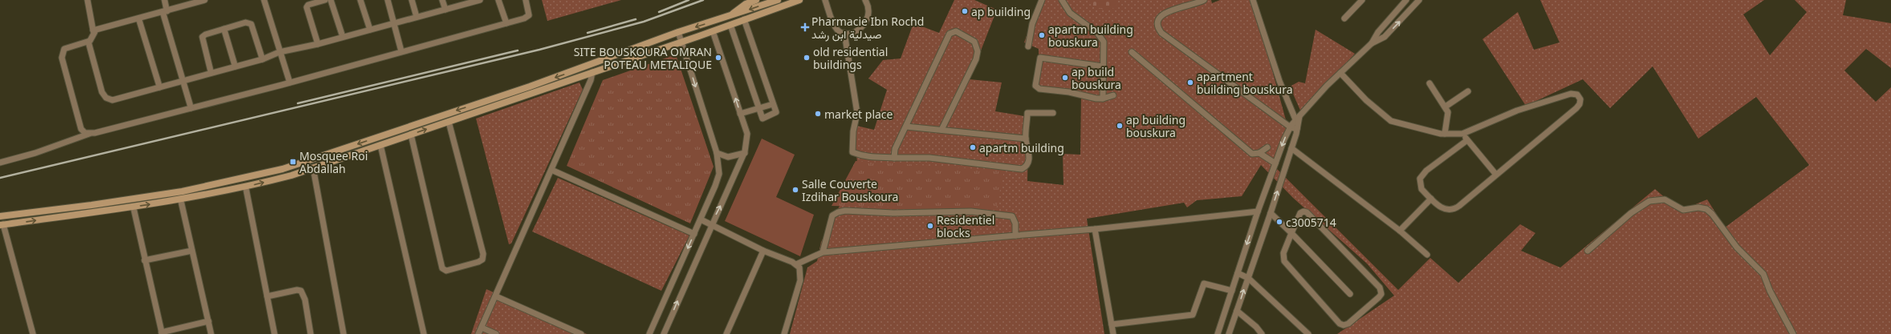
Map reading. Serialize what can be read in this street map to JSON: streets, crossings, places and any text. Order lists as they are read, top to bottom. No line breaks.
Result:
{"places":{"other":["ap building","apartm building bouskura","SITE BOUSKOURA OMRAN POTEAU METALIQUE","old residential buildings","ap build bouskura","apartment building bouskura","market place","ap building bouskura","apartm building","Salle Couverte Izdihar Bouskoura","c3005714","Residentiel blocks"],"health":["Pharmacie Ibn Rochd صيدلية ابن رشد"],"transit":["Mosquee Roi Abdallah"]}}
